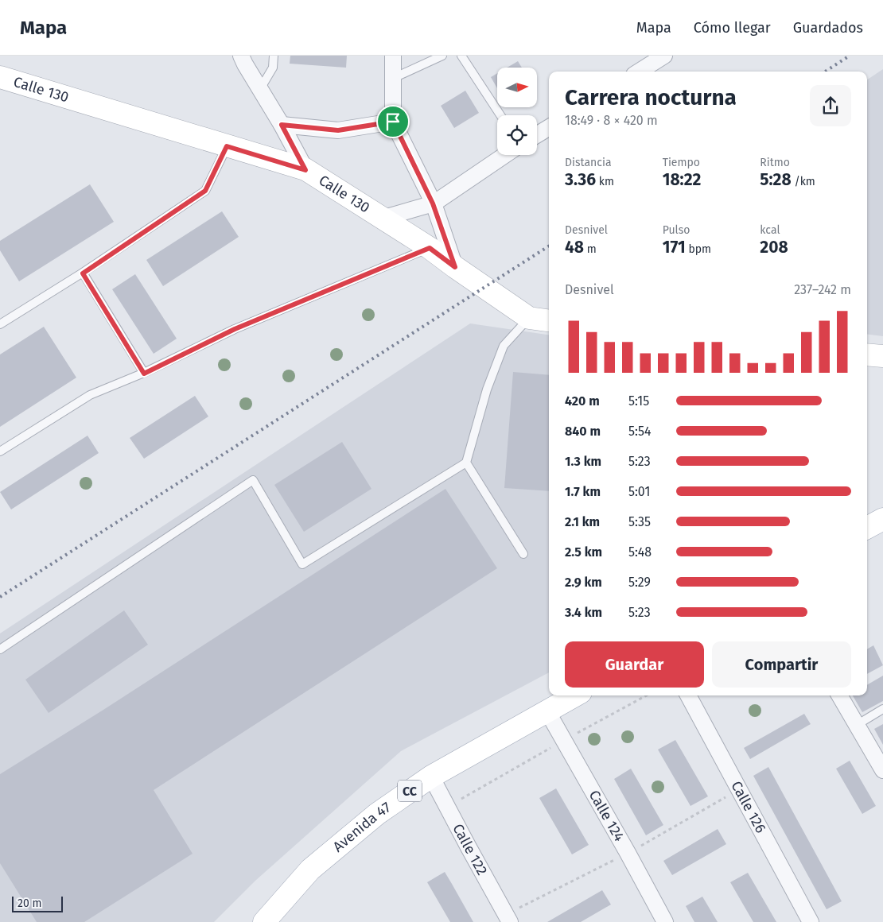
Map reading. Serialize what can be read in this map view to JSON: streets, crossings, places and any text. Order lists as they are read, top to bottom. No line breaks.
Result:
{"streets":{"main road":["Calle 130","CC","Avenida 47"],"street":["Calle 126","Calle 124","Calle 122"]},"crossings":[["Calle 124","Avenida 47"],["Avenida 47","Calle 122"]],"scale_bar":"20 m","north":"right","page":{"header":"Mapa","nav":["Mapa","Cómo llegar","Guardados"],"heading":["Carrera nocturna","18:49 · 8 × 420 m"],"stats":[["Distancia","3.36 km"],["Tiempo","18:22"],["Ritmo","5:28 /km"],["Desnivel","48 m"],["Pulso","171 bpm"],["kcal","208"]],"chart":["Desnivel","237–242 m"],"list":[{"name":"420 m","note":"5:15"},{"name":"840 m","note":"5:54"},{"name":"1.3 km","note":"5:23"},{"name":"1.7 km","note":"5:01"},{"name":"2.1 km","note":"5:35"},{"name":"2.5 km","note":"5:48"},{"name":"2.9 km","note":"5:29"},{"name":"3.4 km","note":"5:23"}],"buttons":["Guardar","Compartir"],"scale":"20 m"}}
